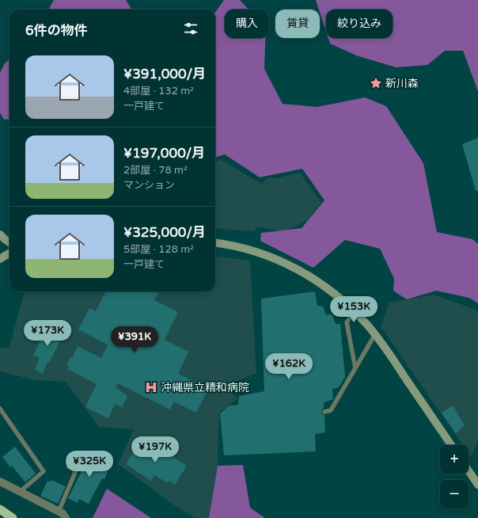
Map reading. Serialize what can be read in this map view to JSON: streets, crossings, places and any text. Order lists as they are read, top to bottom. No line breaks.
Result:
{"places":{"place":["新川森"],"hospital":["沖縄県立精和病院"]},"page":{"chip":["購入","賃貸","絞り込み"],"heading":"6件の物件","list":[{"name":"¥391,000/月","note":"4部屋 · 132 m² · 一戸建て"},{"name":"¥197,000/月","note":"2部屋 · 78 m² · マンション"},{"name":"¥325,000/月","note":"5部屋 · 128 m² · 一戸建て"}],"price":["¥153K","¥173K","¥391K","¥162K","¥197K","¥325K"],"map_buttons":["+","−"]}}
